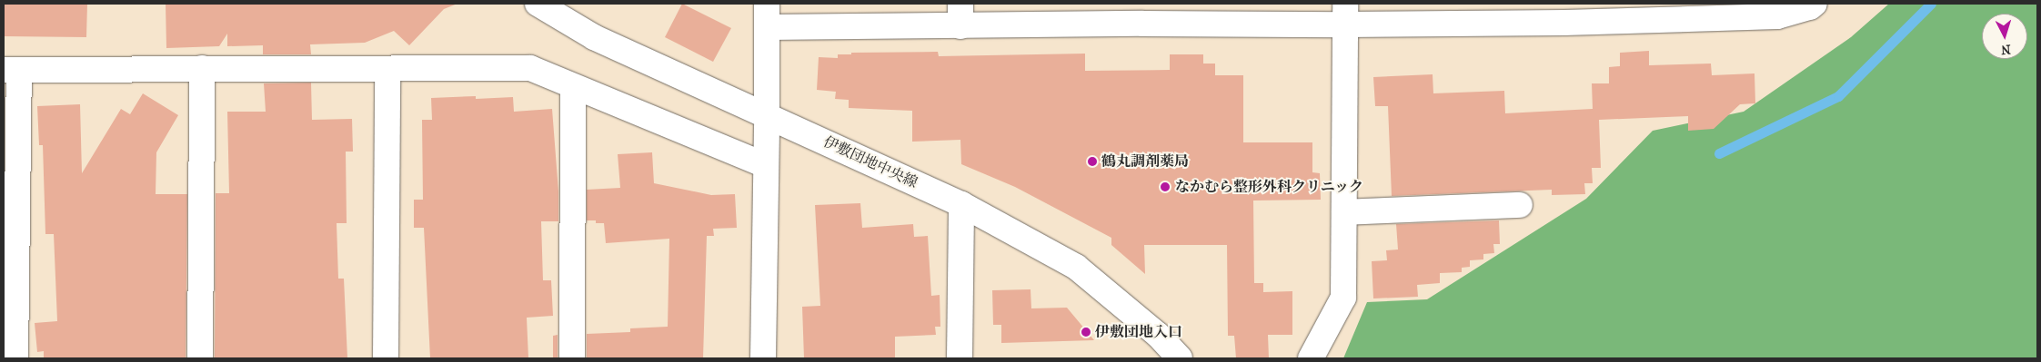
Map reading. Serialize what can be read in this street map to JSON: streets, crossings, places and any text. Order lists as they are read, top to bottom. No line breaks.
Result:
{"streets":{"street":["伊敷団地中央線"]},"places":["鶴丸調剤薬局","なかむら整形外科クリニック","伊敷団地入口"],"north":"bottom"}
